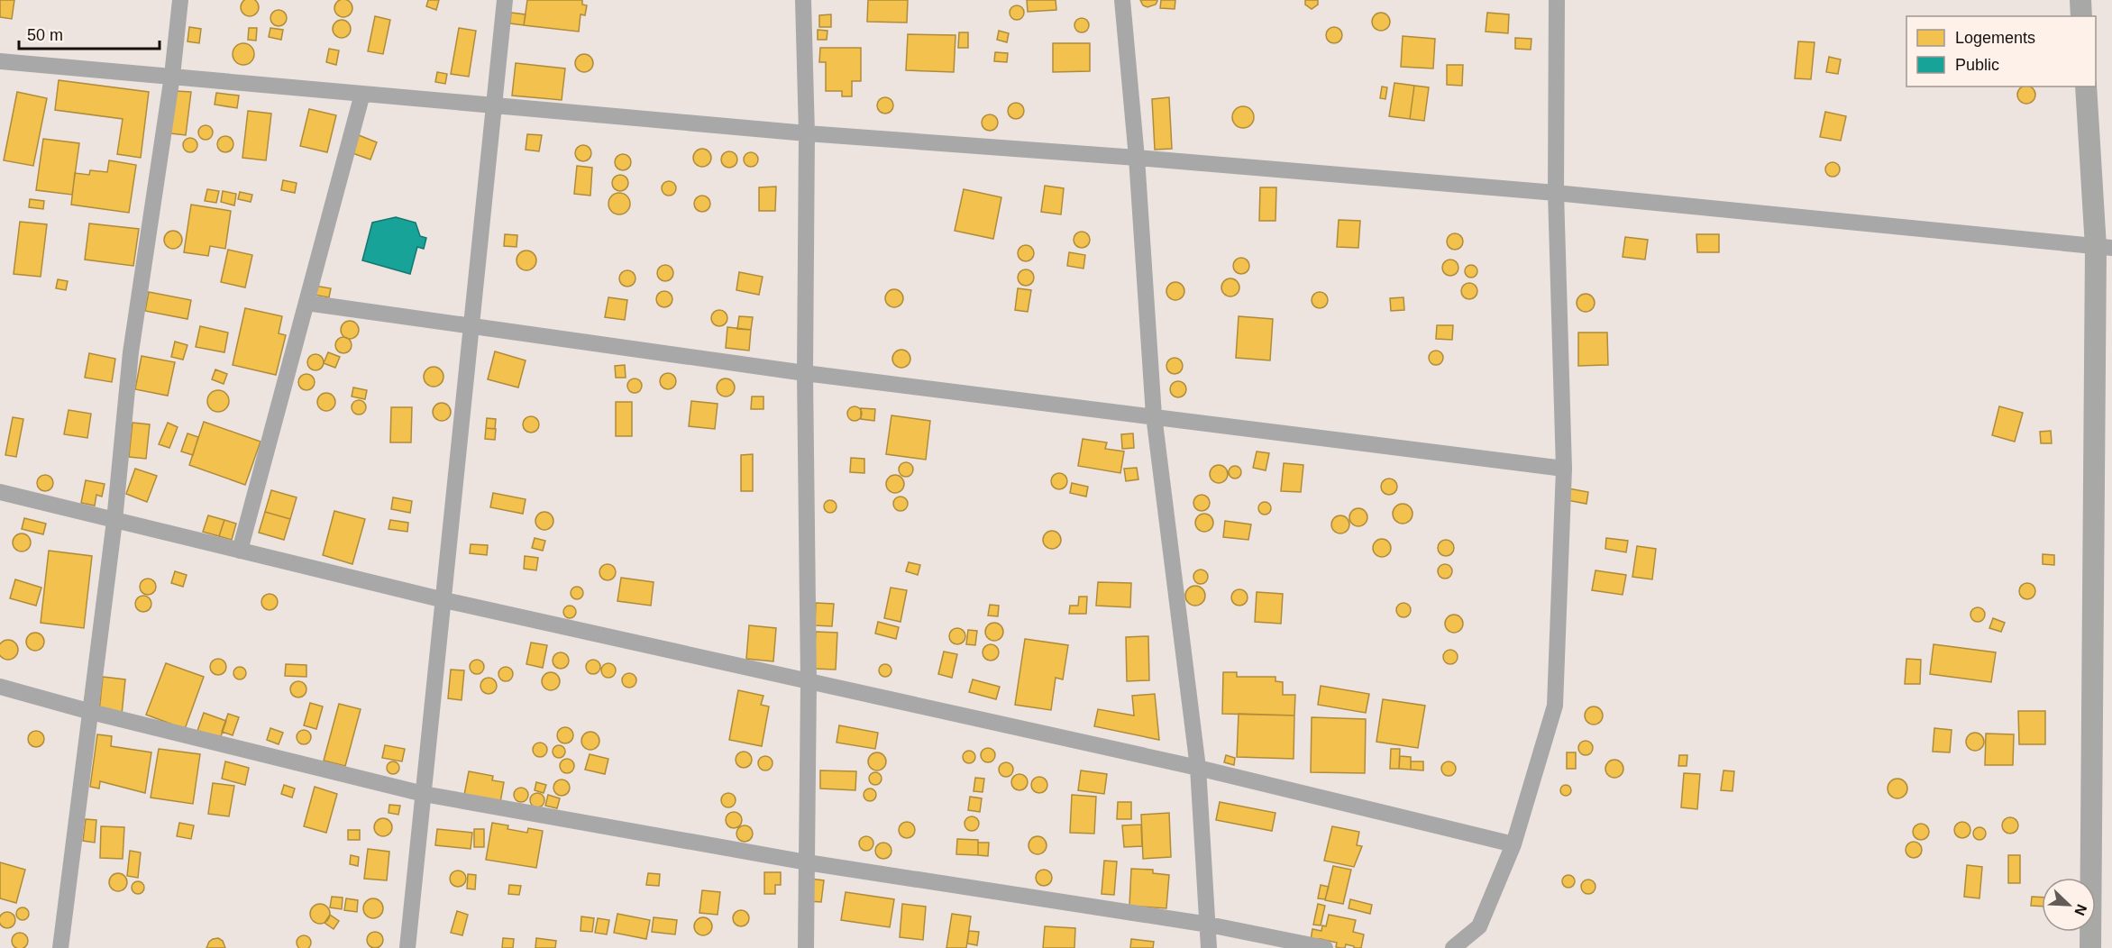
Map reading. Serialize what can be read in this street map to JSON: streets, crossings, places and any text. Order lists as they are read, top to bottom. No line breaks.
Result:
{"legend":["Logements","Public"],"scale_bar":"50 m","north":"bottom right"}
